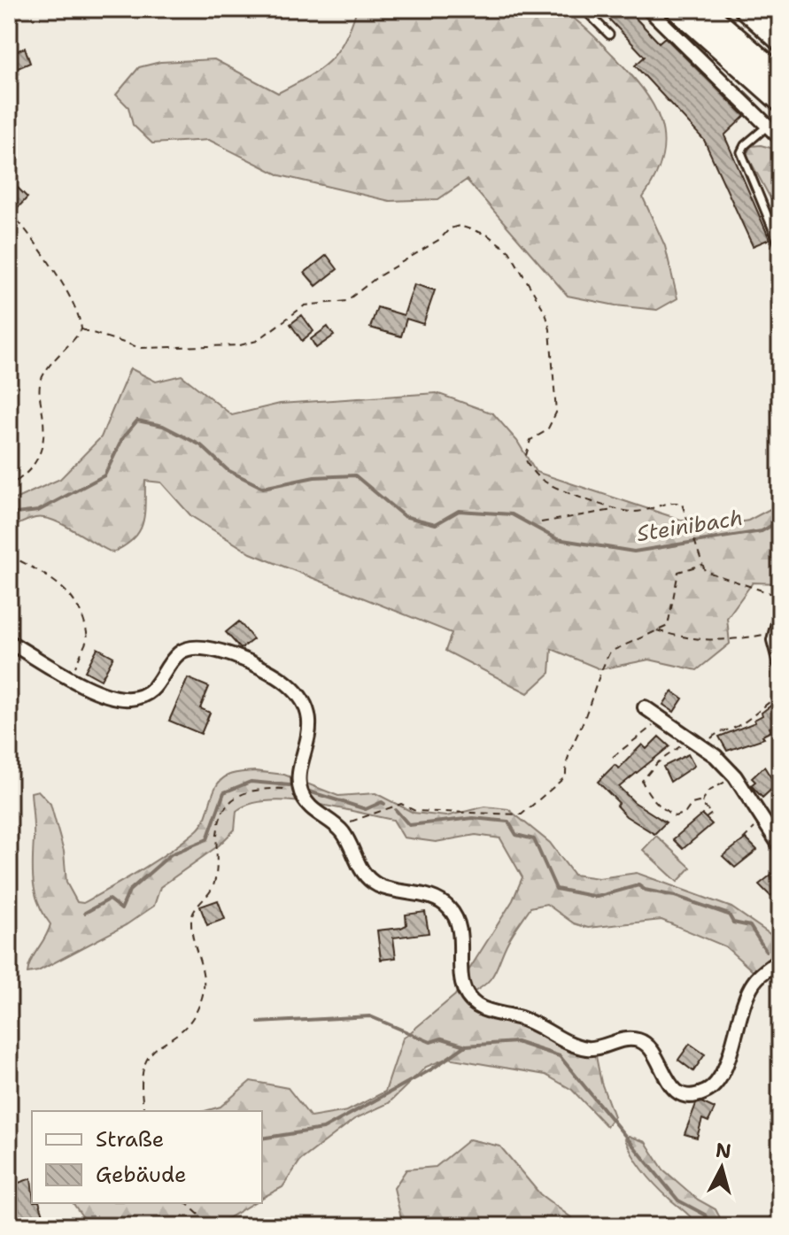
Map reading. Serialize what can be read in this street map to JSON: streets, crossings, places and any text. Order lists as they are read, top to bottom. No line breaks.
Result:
{"water":["Steinibach"],"legend":["Straße","Gebäude"],"north":"top"}
